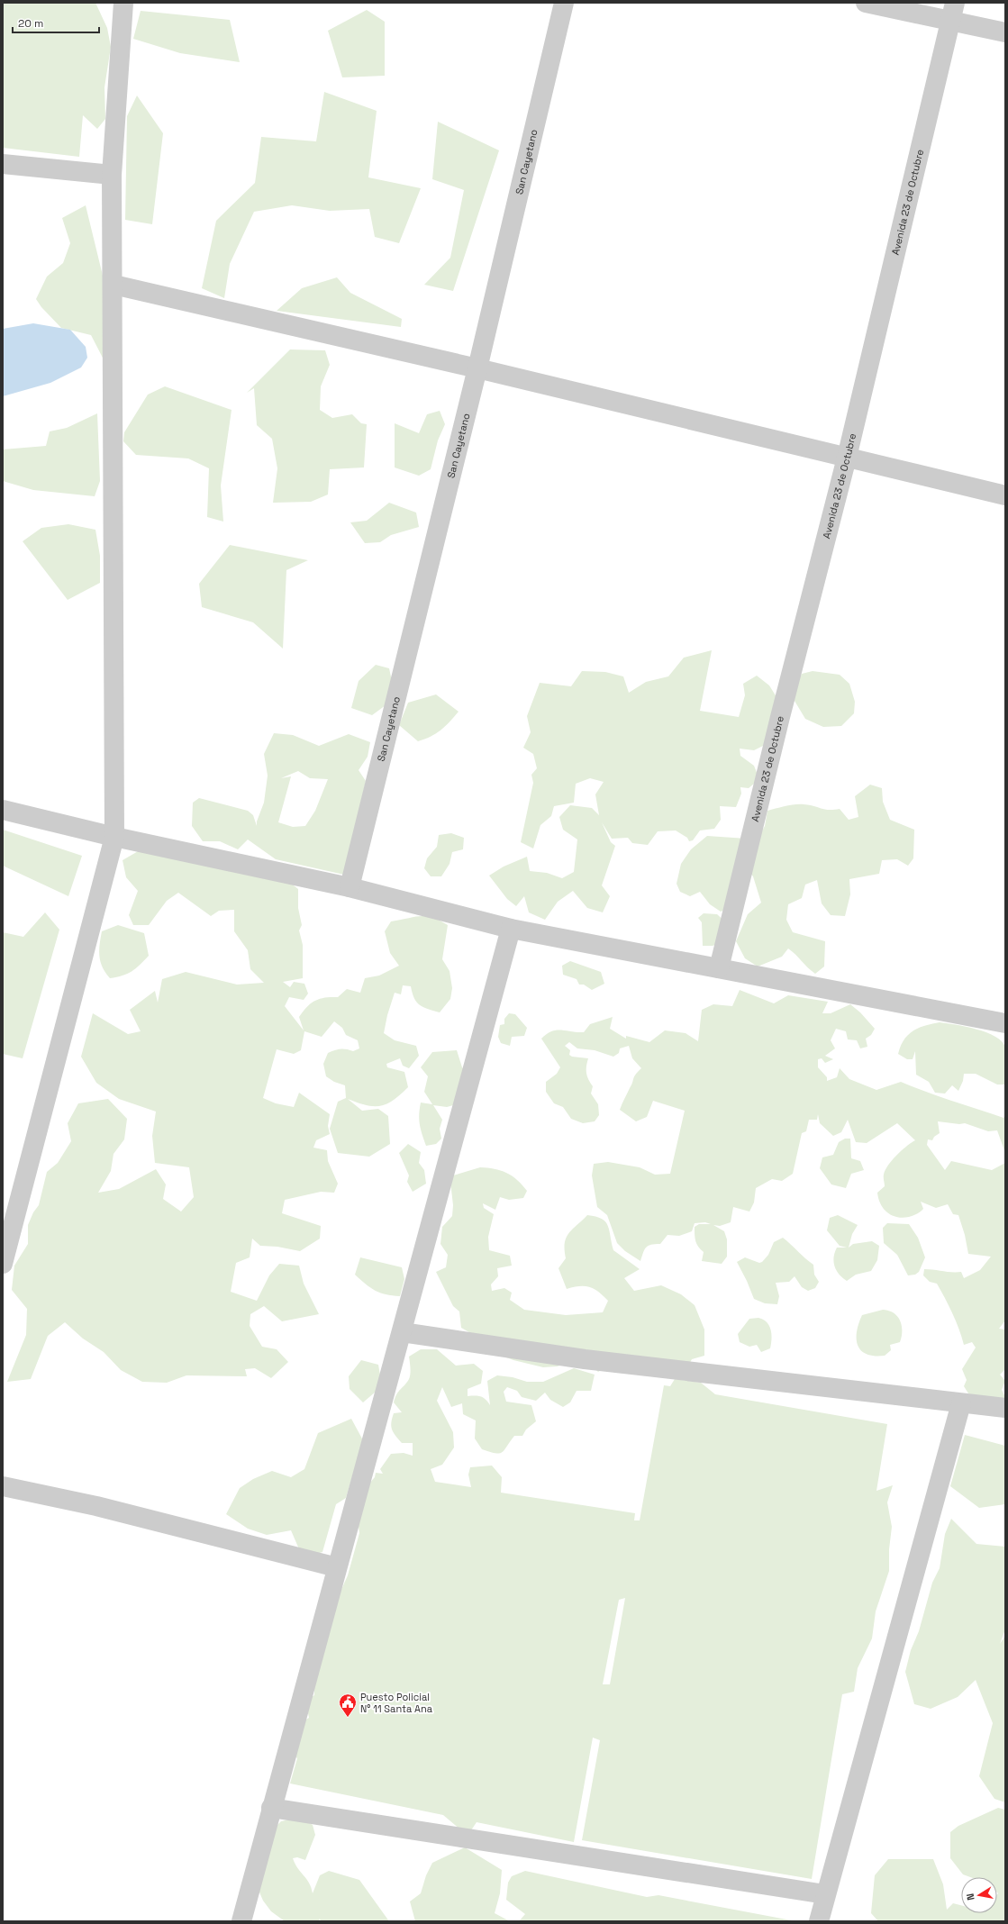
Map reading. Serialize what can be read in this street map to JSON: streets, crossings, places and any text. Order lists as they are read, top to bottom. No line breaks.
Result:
{"streets":{"street":["San Cayetano","Avenida 23 de Octubre"]},"places":{"public building":["Puesto Policial N° 11 Santa Ana"]},"scale_bar":"20 m","north":"left"}
